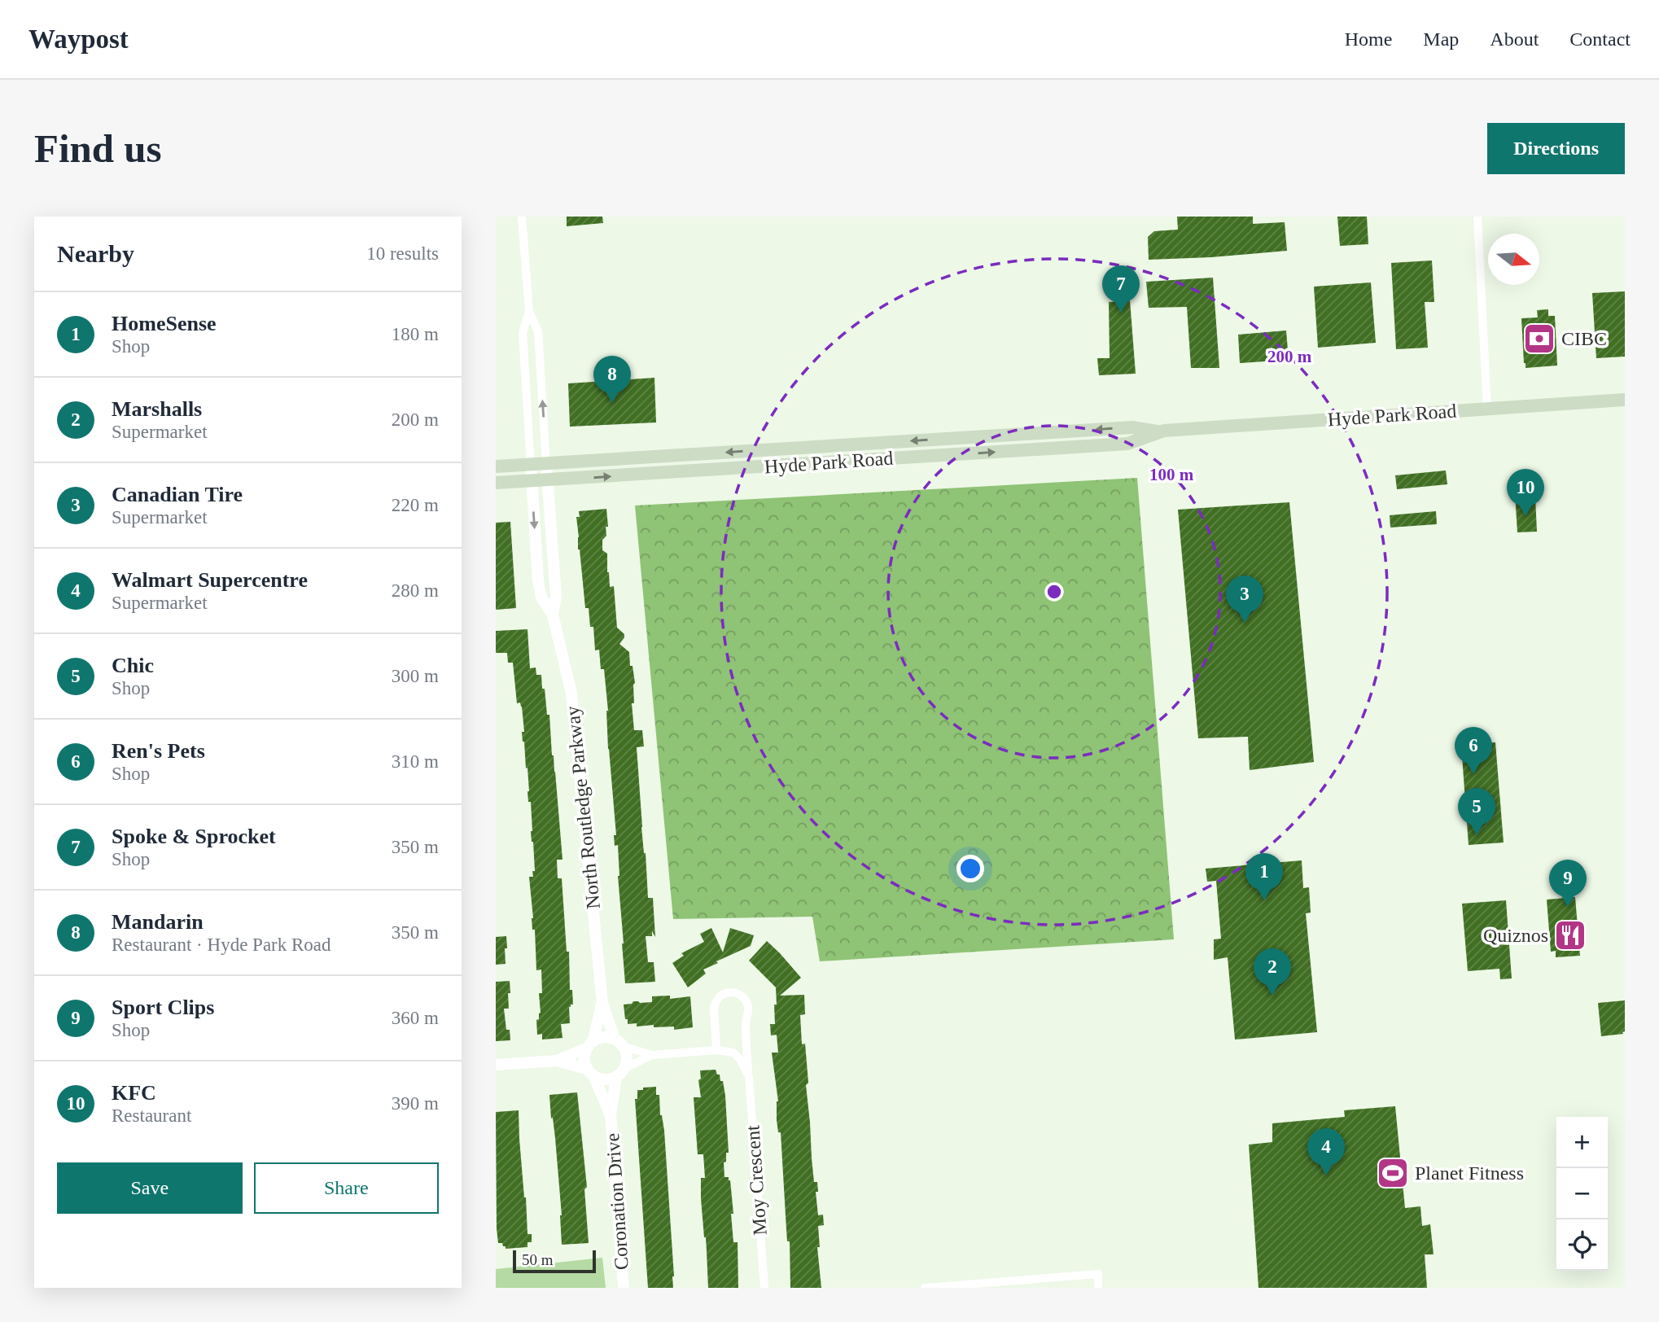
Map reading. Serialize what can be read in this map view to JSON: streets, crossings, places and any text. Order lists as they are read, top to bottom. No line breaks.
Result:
{"streets":{"main road":["Hyde Park Road"],"street":["North Routledge Parkway","Moy Crescent","Coronation Drive"]},"crossings":[["Hyde Park Road","North Routledge Parkway"],["North Routledge Parkway","Coronation Drive"]],"places":{"bank":["CIBC"],"restaurant":["Quiznos"],"sports":["Planet Fitness"]},"scale_bar":"50 m","north":"right","page":{"header":"Waypost","nav":["Home","Map","About","Contact"],"buttons":["Directions",["Save","Share"]],"title":"Find us","heading":["Nearby","10 results"],"pins":["7","8","10","3","6","5","1","9","2","4"],"list":[{"mark":"1","name":"HomeSense","note":"Shop","value":"180 m"},{"mark":"2","name":"Marshalls","note":"Supermarket","value":"200 m"},{"mark":"3","name":"Canadian Tire","note":"Supermarket","value":"220 m"},{"mark":"4","name":"Walmart Supercentre","note":"Supermarket","value":"280 m"},{"mark":"5","name":"Chic","note":"Shop","value":"300 m"},{"mark":"6","name":"Ren's Pets","note":"Shop","value":"310 m"},{"mark":"7","name":"Spoke & Sprocket","note":"Shop","value":"350 m"},{"mark":"8","name":"Mandarin","note":"Restaurant · Hyde Park Road","value":"350 m"},{"mark":"9","name":"Sport Clips","note":"Shop","value":"360 m"},{"mark":"10","name":"KFC","note":"Restaurant","value":"390 m"}],"map_buttons":["+","−"],"scale":"50 m"},"rings":["200 m","100 m"]}
